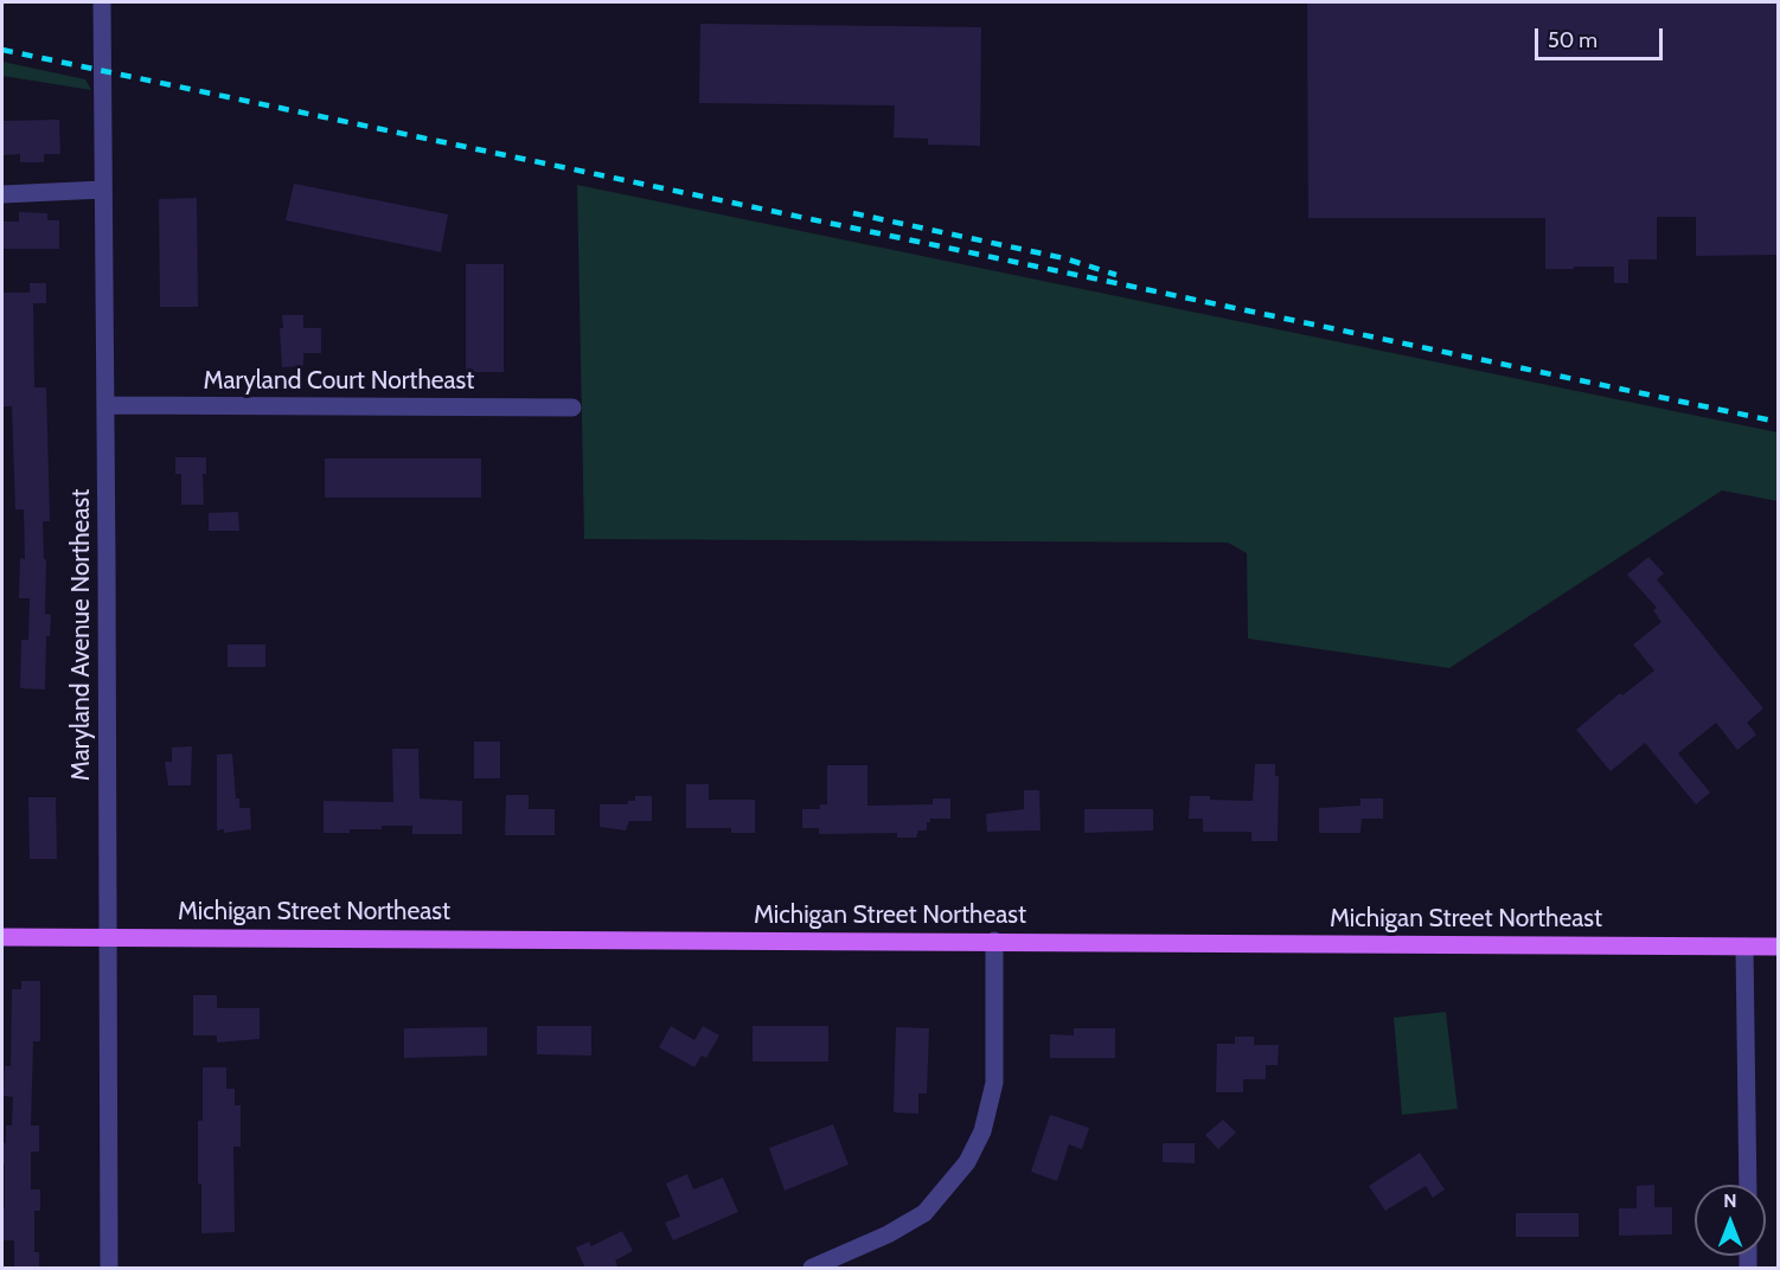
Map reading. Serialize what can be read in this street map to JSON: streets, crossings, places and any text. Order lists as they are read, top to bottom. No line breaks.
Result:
{"streets":{"main road":["Michigan Street Northeast"],"street":["Maryland Court Northeast","Maryland Avenue Northeast"]},"crossings":[["Maryland Court Northeast","Maryland Avenue Northeast"],["Maryland Avenue Northeast","Michigan Street Northeast"]],"scale_bar":"50 m","north":"top"}
